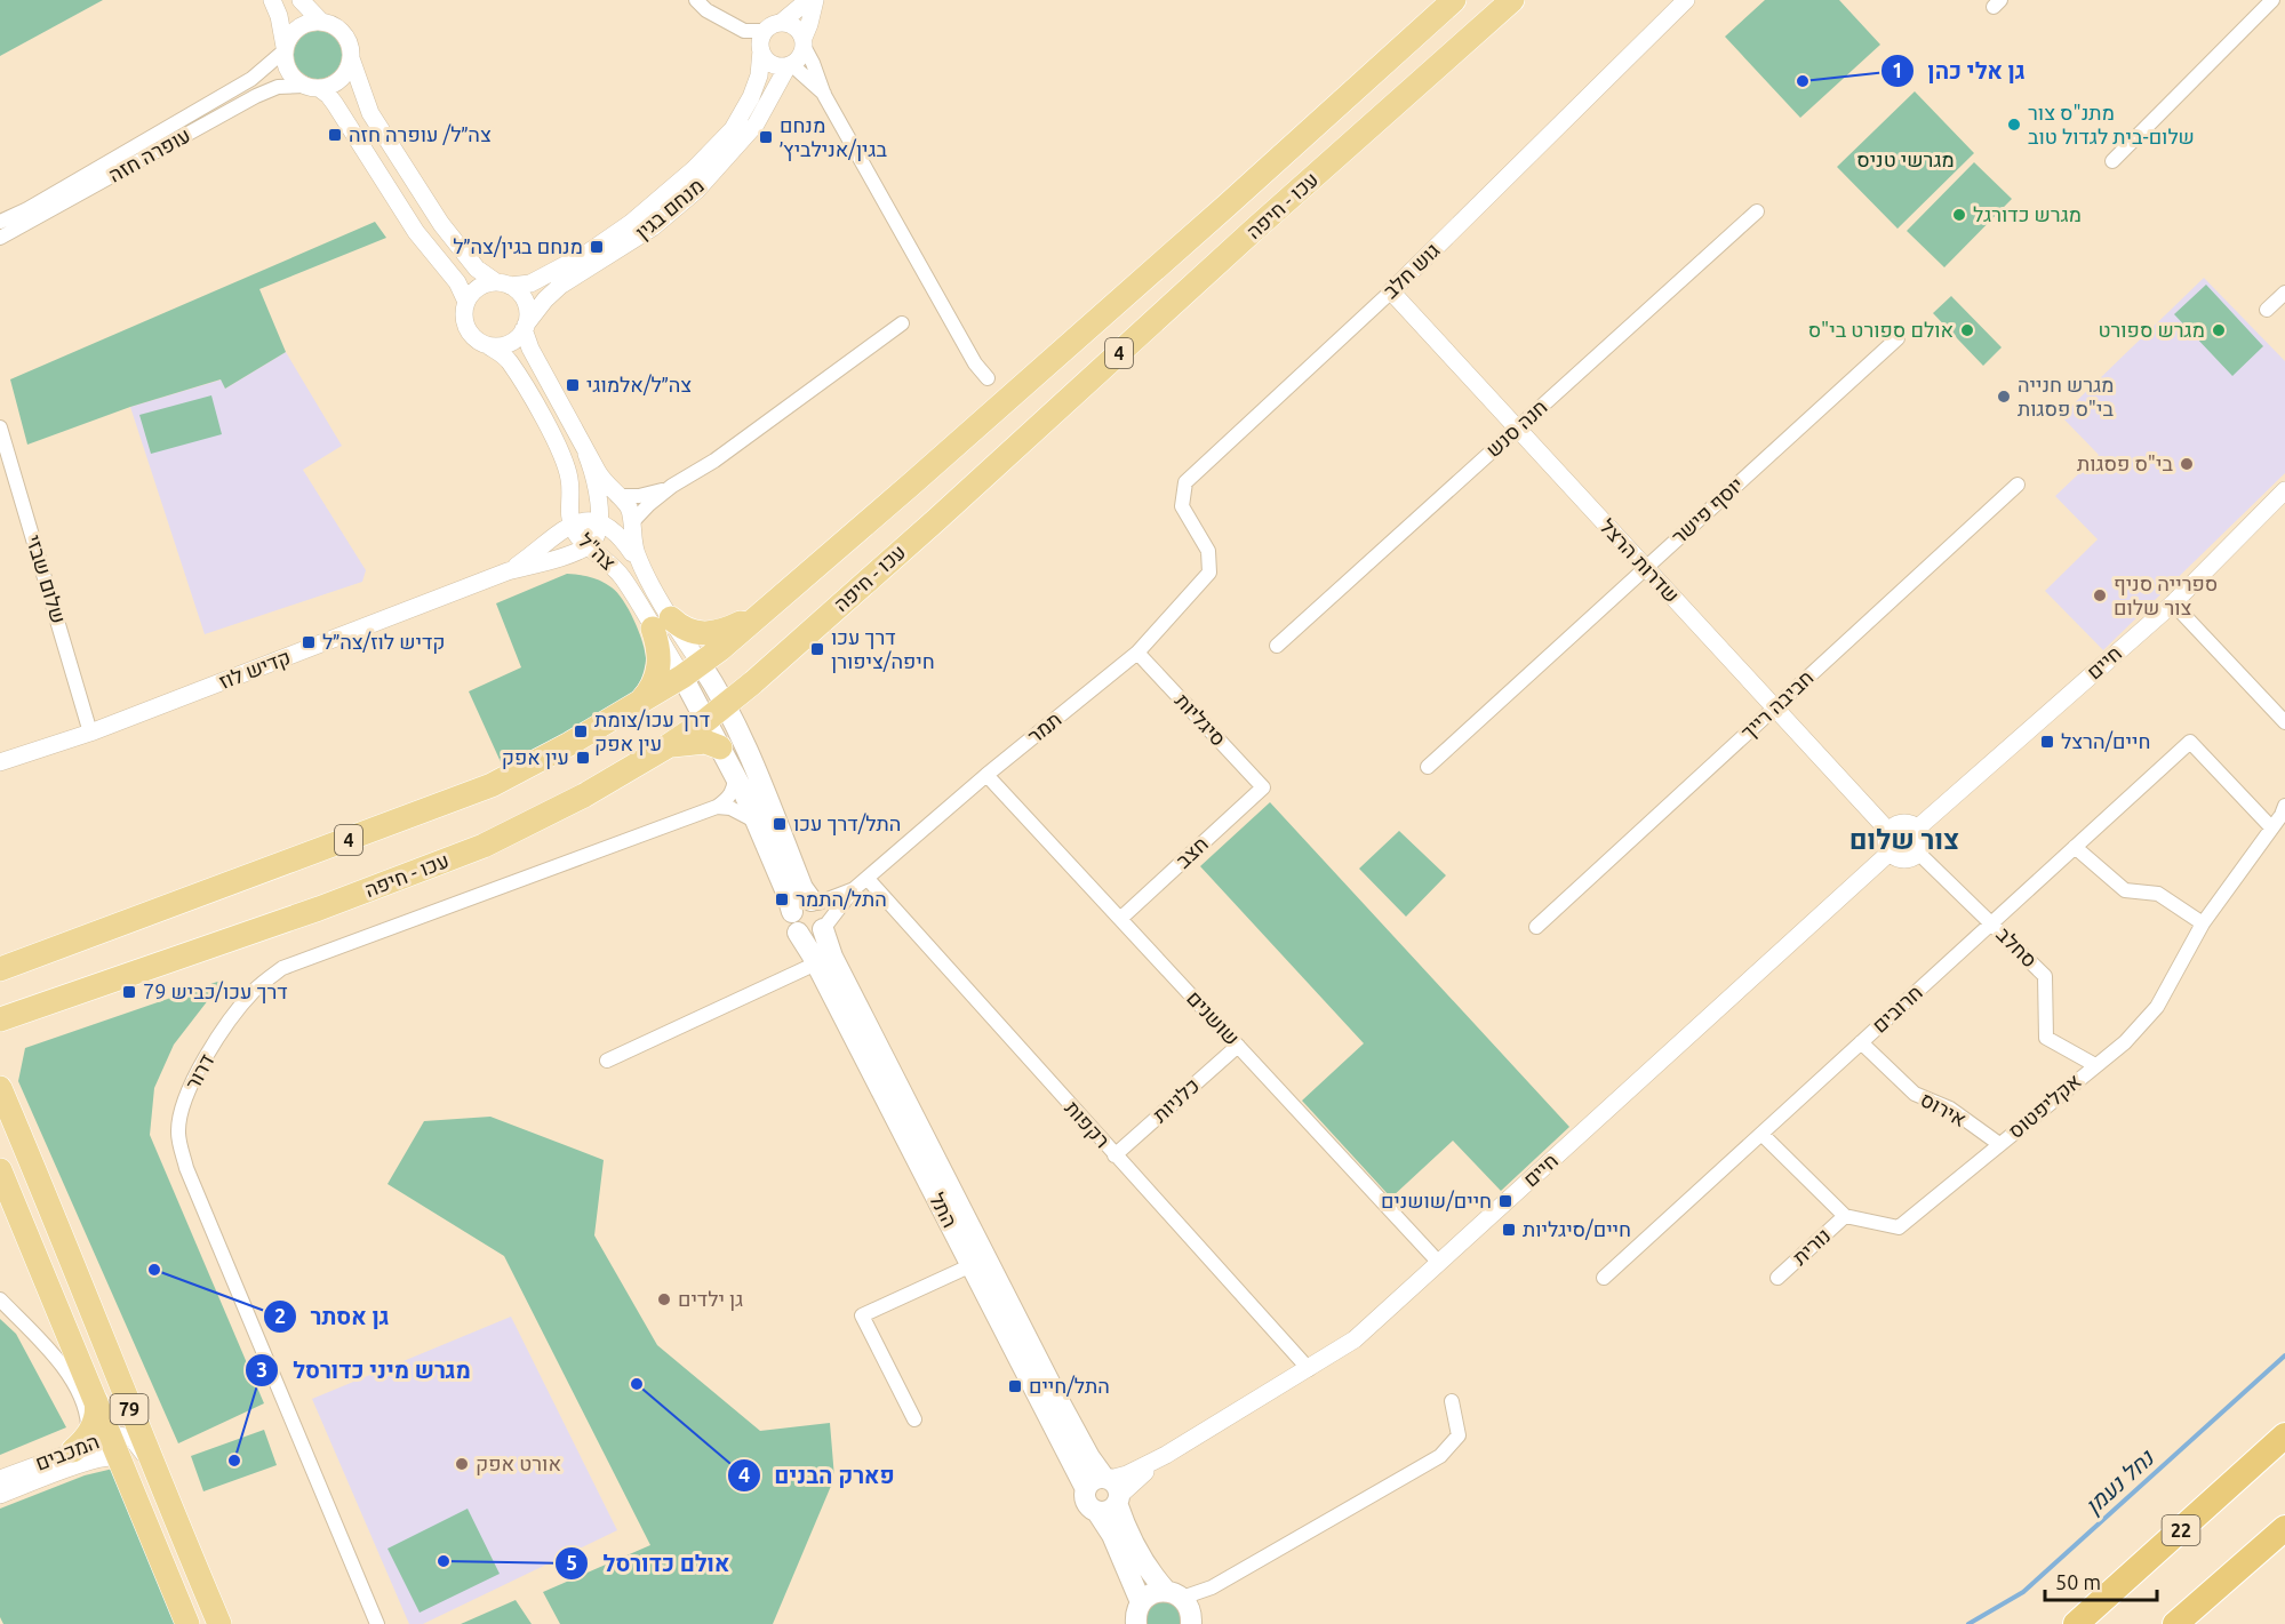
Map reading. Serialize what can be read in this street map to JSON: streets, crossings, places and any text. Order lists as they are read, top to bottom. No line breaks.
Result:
{"streets":{"highway":["עכו - חיפה","4","79","22"],"main road":["צה\"ל","התל"],"street":["עופרה חזה","מנחם בגין","גוש חלב","חנה סנש","יוסף פישר","שדרות הרצל","שלום שבזי","חיים","קדיש לוז","חביבה רייך","סיגליות","תמר","חצב","סחלב","חרובים","שושנים","דרור","כלניות","אקליפטוס","אירוס","רקפות","נורית","המכבים"]},"crossings":[["עכו - חיפה","צה\"ל"],["מנחם בגין","צה\"ל"],["גוש חלב","שדרות הרצל"],["גוש חלב","תמר"],["חנה סנש","שדרות הרצל"],["יוסף פישר","שדרות הרצל"],["צה\"ל","קדיש לוז"],["שדרות הרצל","חיים"],["שדרות הרצל","חביבה רייך"],["שלום שבזי","קדיש לוז"],["חיים","שושנים"],["חיים","רקפות"],["חיים","התל"],["סיגליות","תמר"],["סיגליות","חצב"],["תמר","שושנים"],["תמר","רקפות"],["תמר","התל"],["חצב","שושנים"],["סחלב","חרובים"],["סחלב","אקליפטוס"],["חרובים","אקליפטוס"],["חרובים","אירוס"],["שושנים","כלניות"],["כלניות","רקפות"],["אקליפטוס","אירוס"],["אקליפטוס","נורית"],["79","המכבים"]],"districts":["צור שלום"],"water":["נחל נעמן"],"parks":["מגרשי טניס"],"places":{"other":["גן אלי כהן","מתנ\"ס צור שלום-בית לגדול טוב","מגרש כדורגל","אולם ספורט בי\"ס","מגרש ספורט","מגרש חנייה בי\"ס פסגות","בי\"ס פסגות","ספרייה סניף צור שלום","גן אסתר","גן ילדים","פארק הבנים","מגרש מיני כדורסל","אורט אפק","אולם כדורסל"],"transit":["צה״ל/ עופרה חזה","מנחם בגין/אנילביץ׳","מנחם בגין/צה״ל","צה״ל/אלמוגי","קדיש לוז/צה״ל","דרך עכו חיפה/ציפורן","דרך עכו/צומת עין אפק","חיים/הרצל","עין אפק","התל/דרך עכו","התל/התמר","דרך עכו/כביש 79","חיים/שושנים","חיים/סיגליות","התל/חיים"]},"scale_bar":"50 m"}
